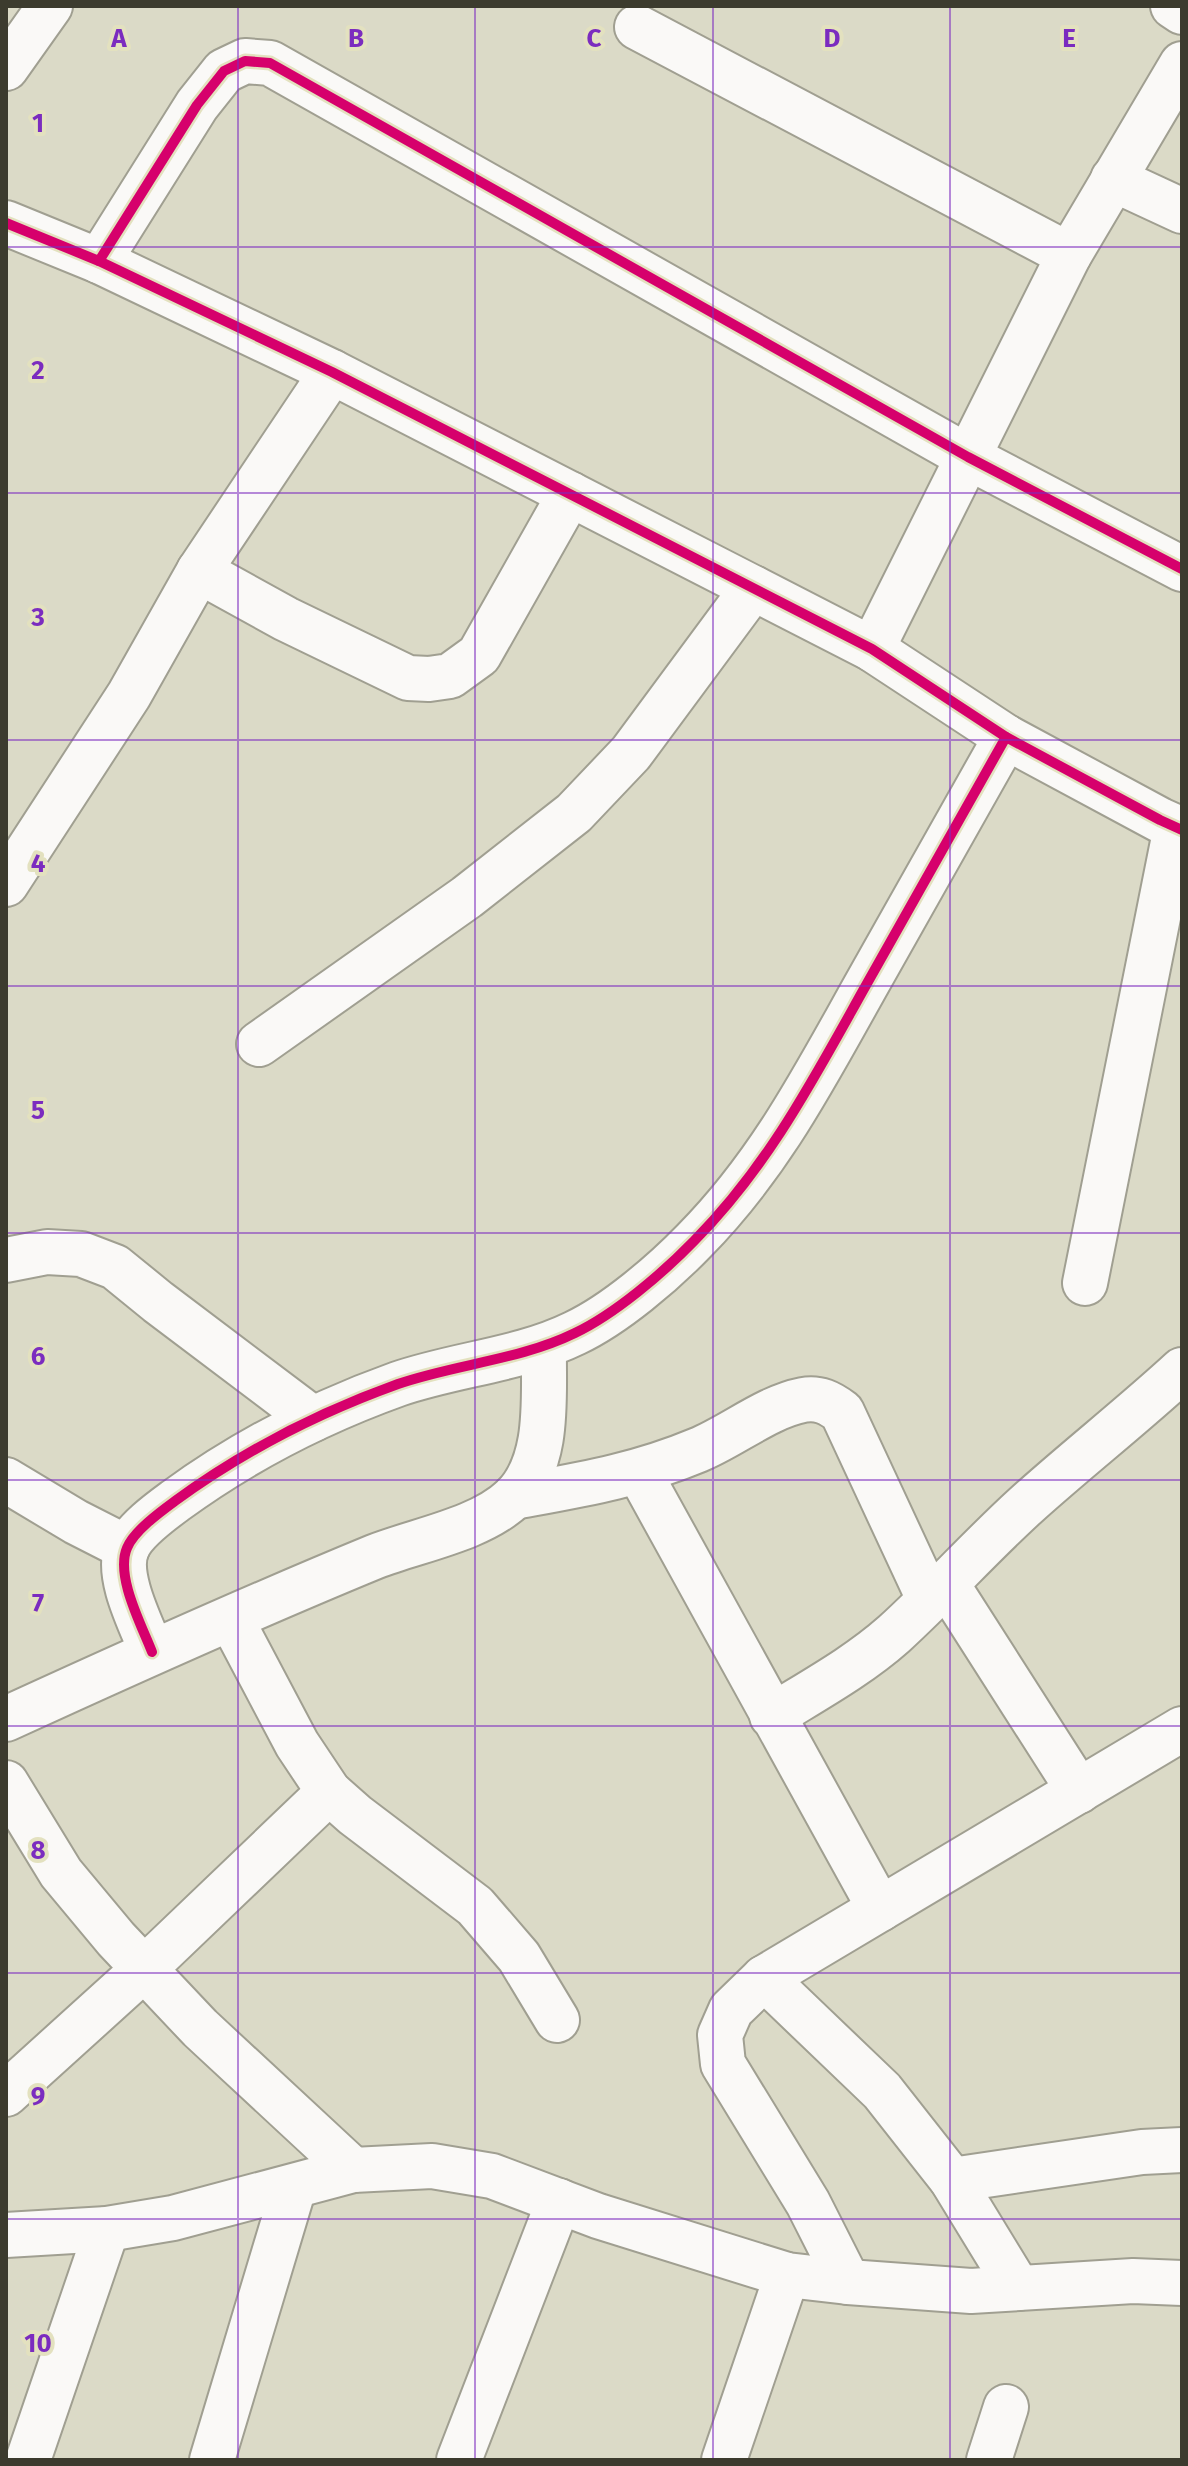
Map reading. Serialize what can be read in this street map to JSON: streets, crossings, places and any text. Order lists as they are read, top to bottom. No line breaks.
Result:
{"grid":{"columns":["A","B","C","D","E"],"rows":["1","2","3","4","5","6","7","8","9","10"]}}
